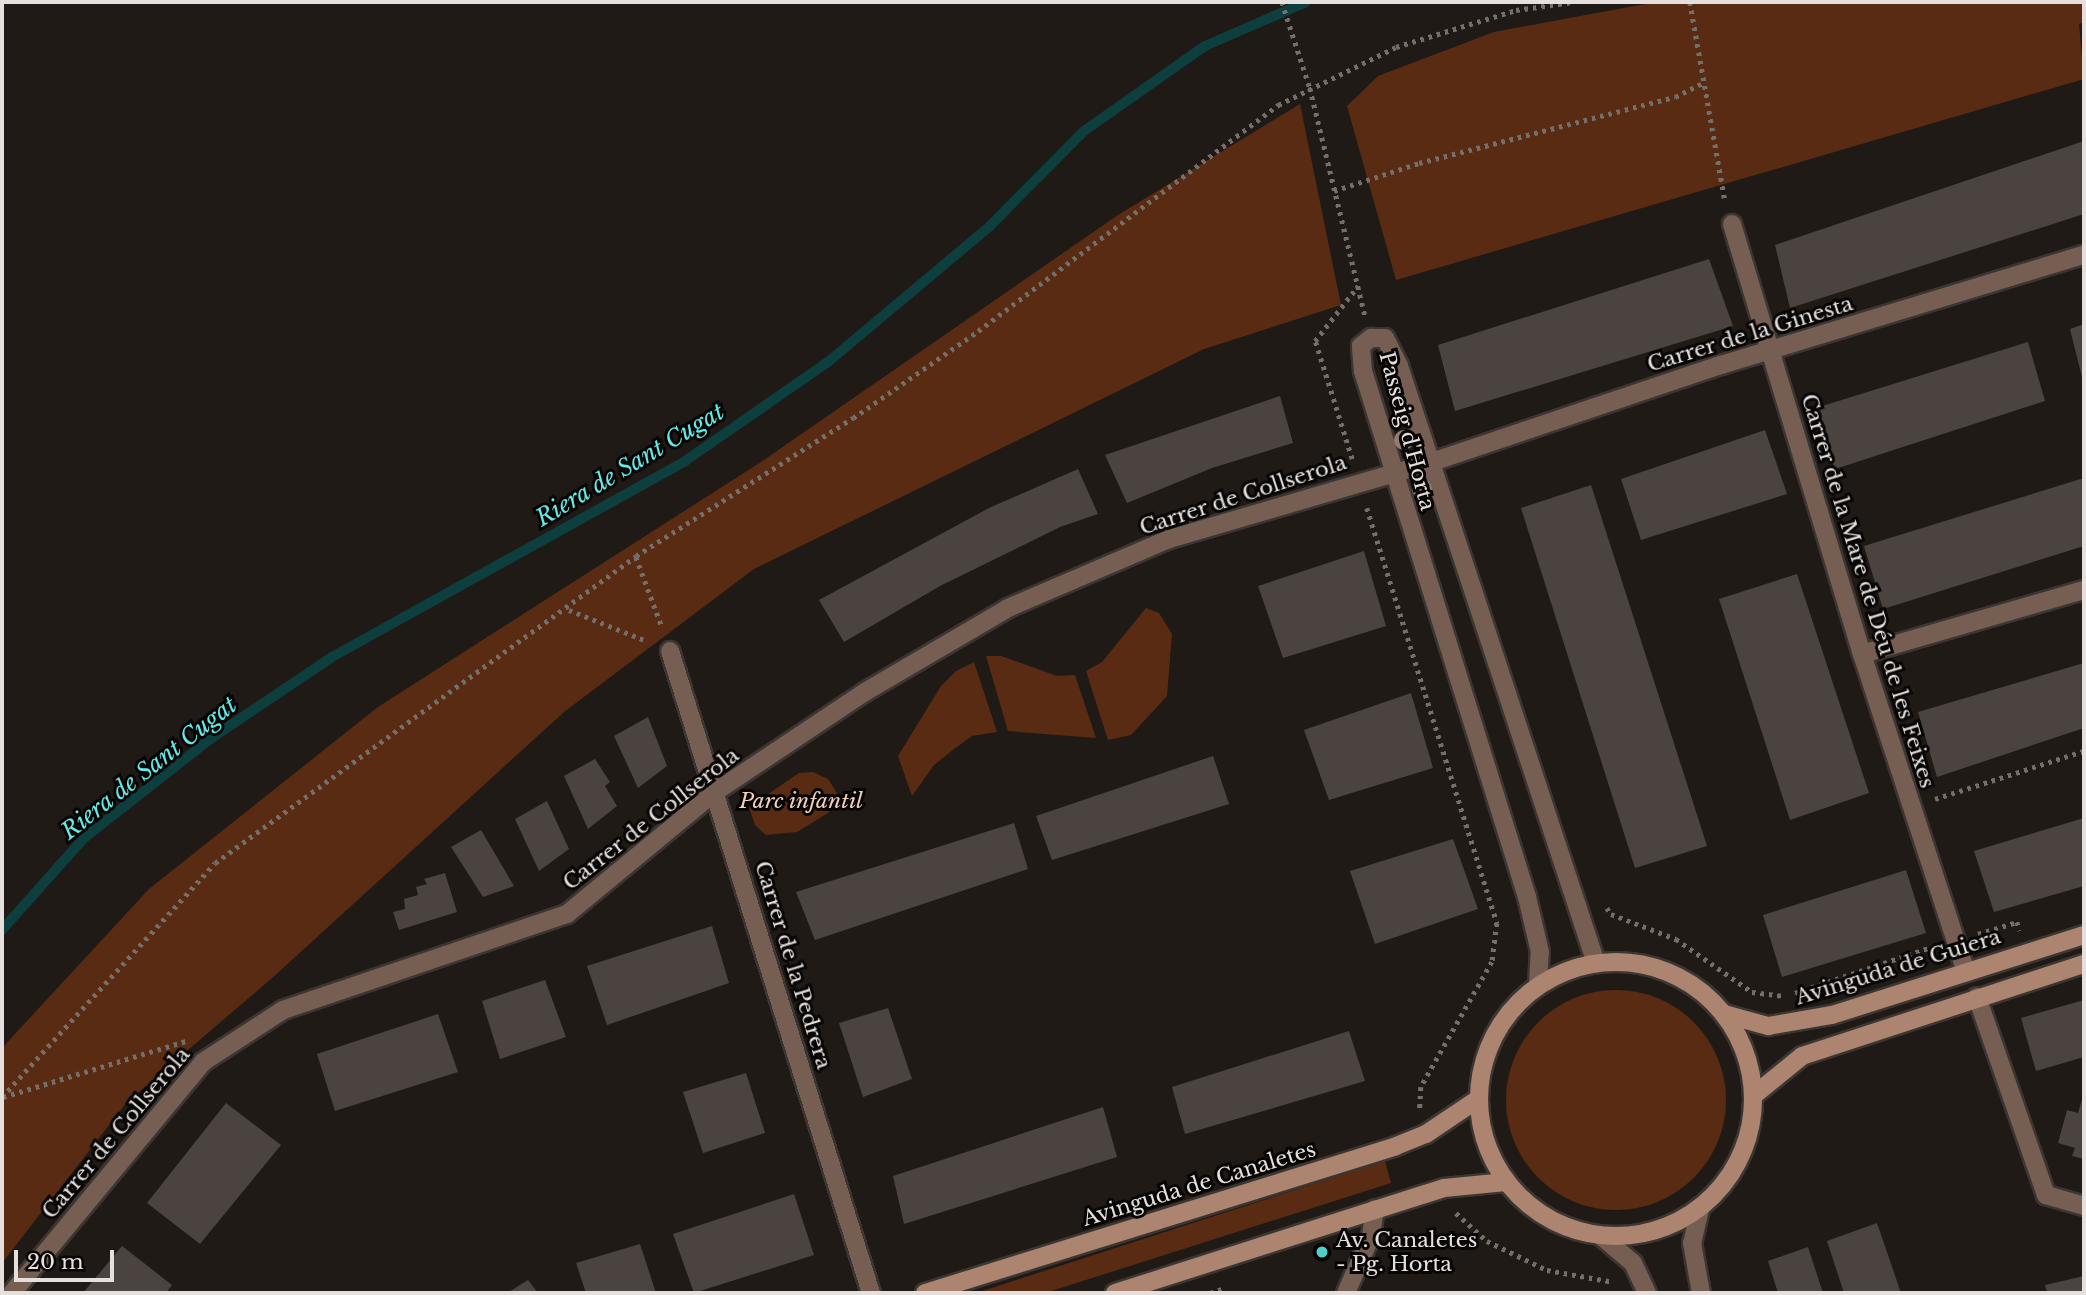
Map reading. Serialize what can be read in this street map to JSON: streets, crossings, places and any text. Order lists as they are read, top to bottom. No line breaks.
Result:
{"streets":{"main road":["Avinguda de Guiera","Avinguda de Canaletes"],"street":["Carrer de la Ginesta","Passeig d'Horta","Carrer de Collserola","Carrer de la Mare de Déu de les Feixes","Carrer de la Pedrera"]},"crossings":[["Carrer de la Ginesta","Passeig d'Horta"],["Carrer de la Ginesta","Carrer de Collserola"],["Carrer de la Ginesta","Carrer de la Mare de Déu de les Feixes"],["Passeig d'Horta","Carrer de Collserola"],["Carrer de Collserola","Carrer de la Pedrera"],["Carrer de la Mare de Déu de les Feixes","Avinguda de Guiera"]],"water":["Riera de Sant Cugat"],"parks":["Parc infantil"],"places":["Av. Canaletes - Pg. Horta"],"scale_bar":"20 m"}
